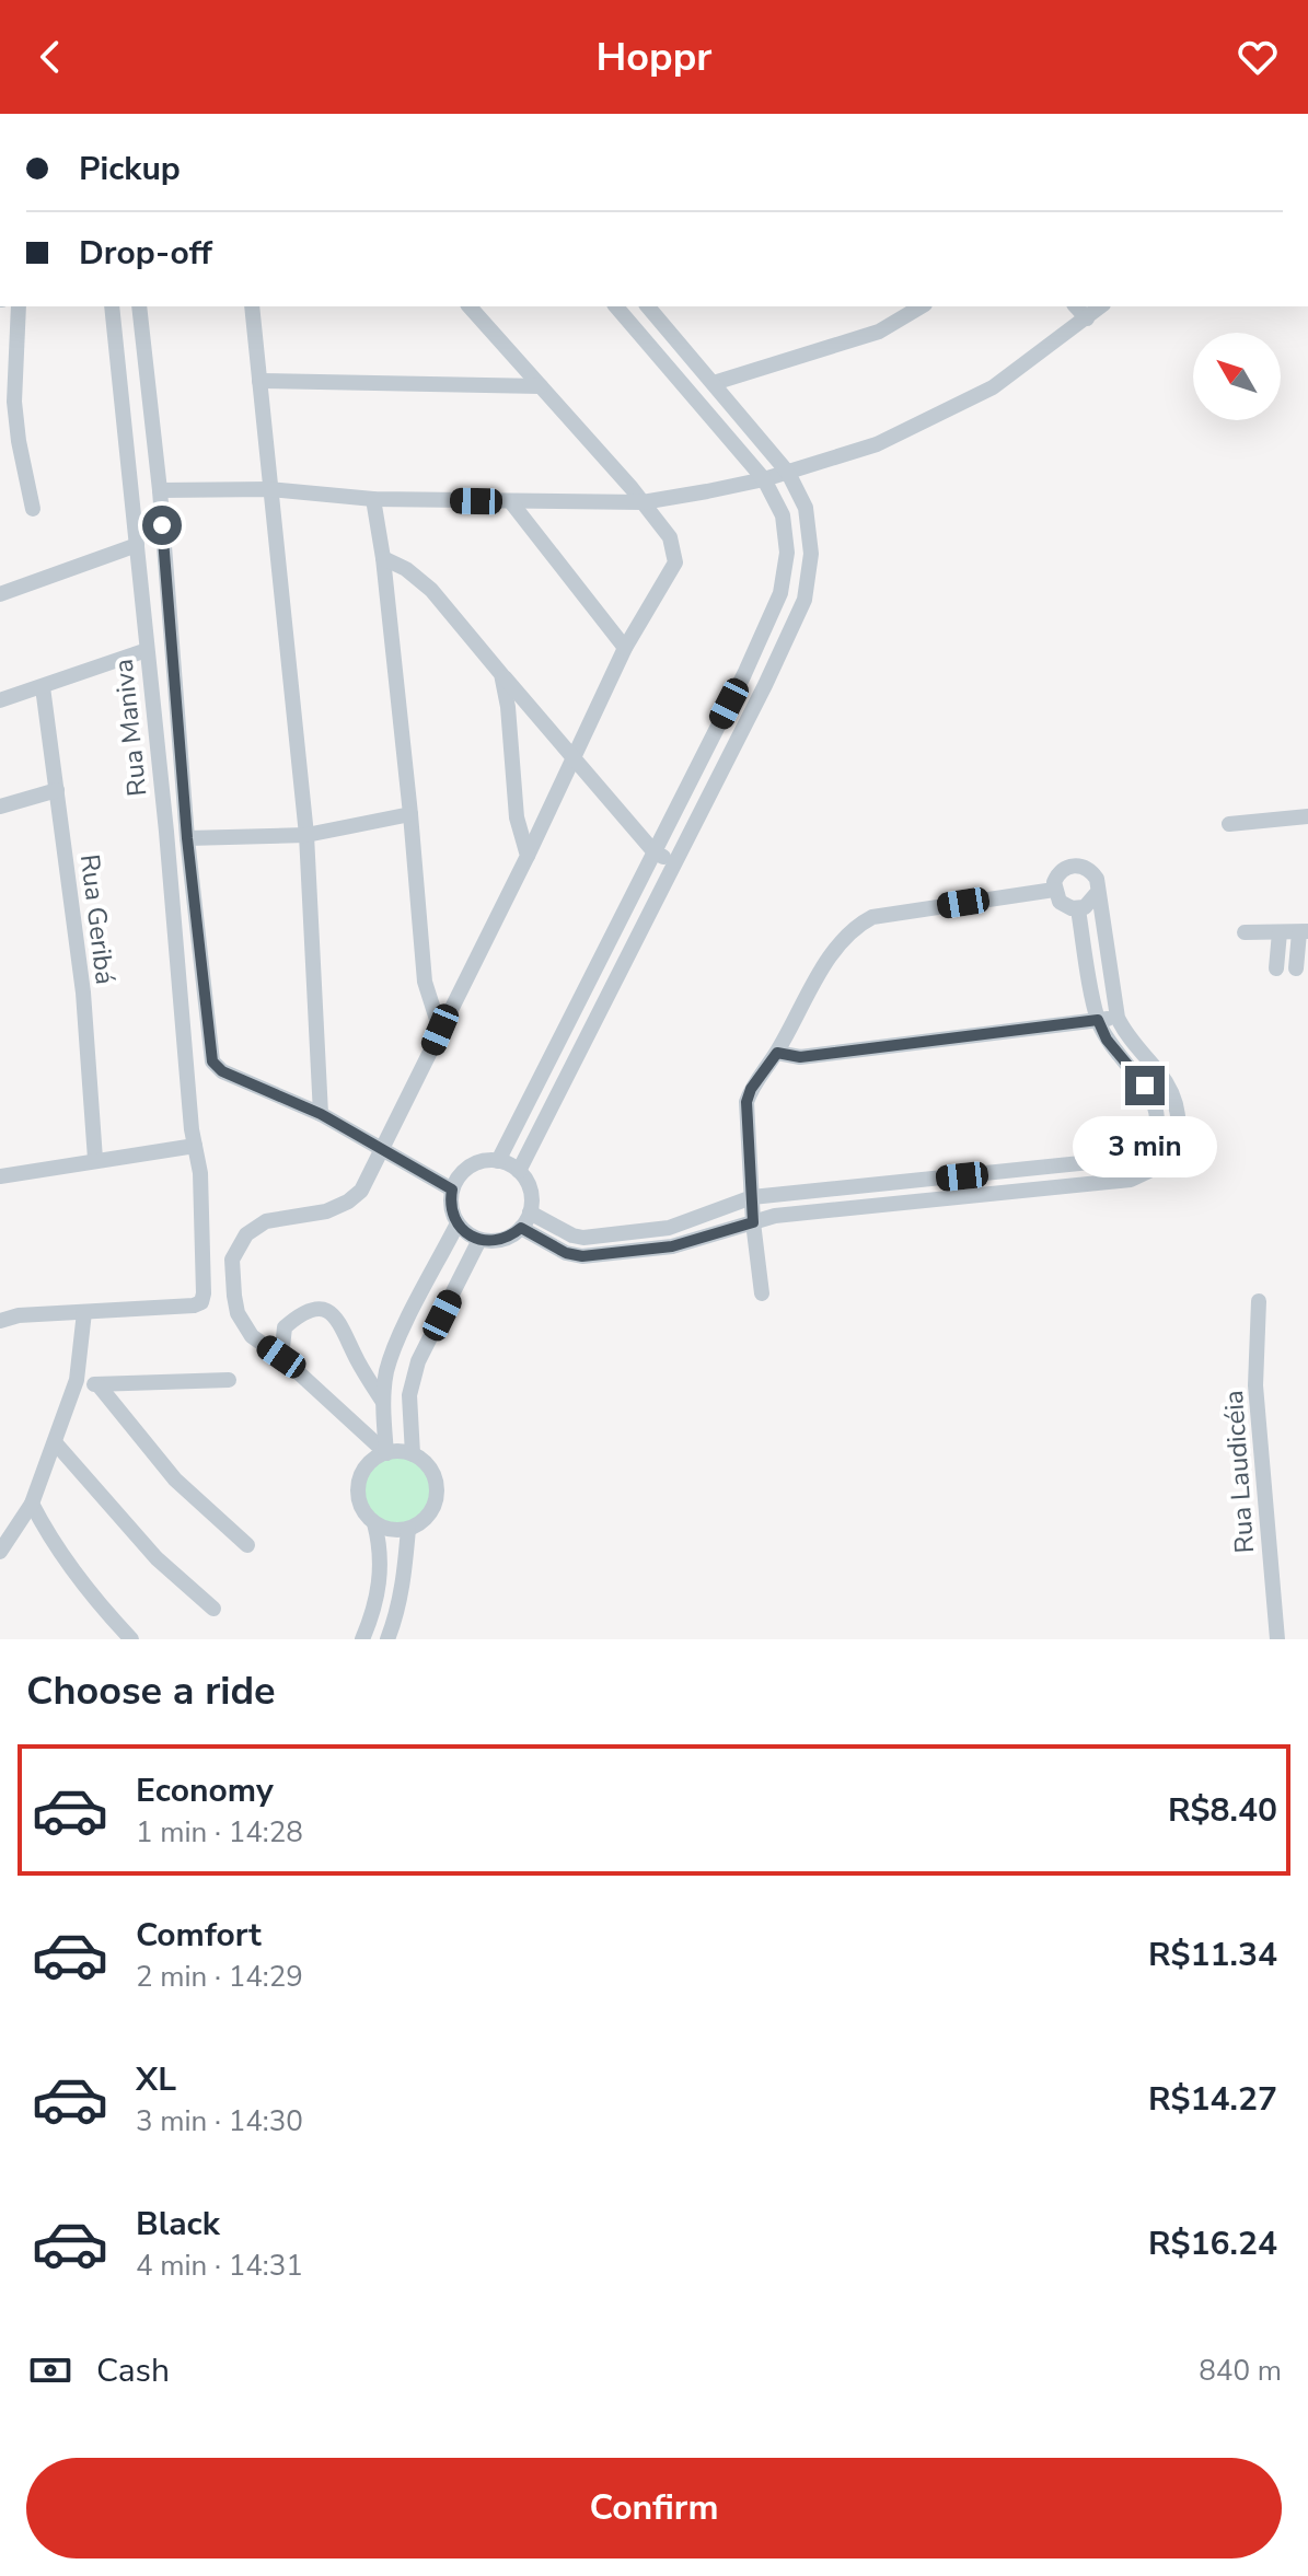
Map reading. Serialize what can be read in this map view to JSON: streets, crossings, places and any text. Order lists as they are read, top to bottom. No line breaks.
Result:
{"streets":{"street":["Rua Maniva","Rua Geribá","Rua Laudicéia"]},"north":"top left","page":{"header":"Hoppr","banner":["Pickup","Drop-off"],"bubble":"3 min","heading":"Choose a ride","list":[{"name":"Economy","note":"1 min · 14:28","value":"R$8.40"},{"name":"Comfort","note":"2 min · 14:29","value":"R$11.34"},{"name":"XL","note":"3 min · 14:30","value":"R$14.27"},{"name":"Black","note":"4 min · 14:31","value":"R$16.24"}],"pay":["Cash","840 m"],"buttons":"Confirm"}}
